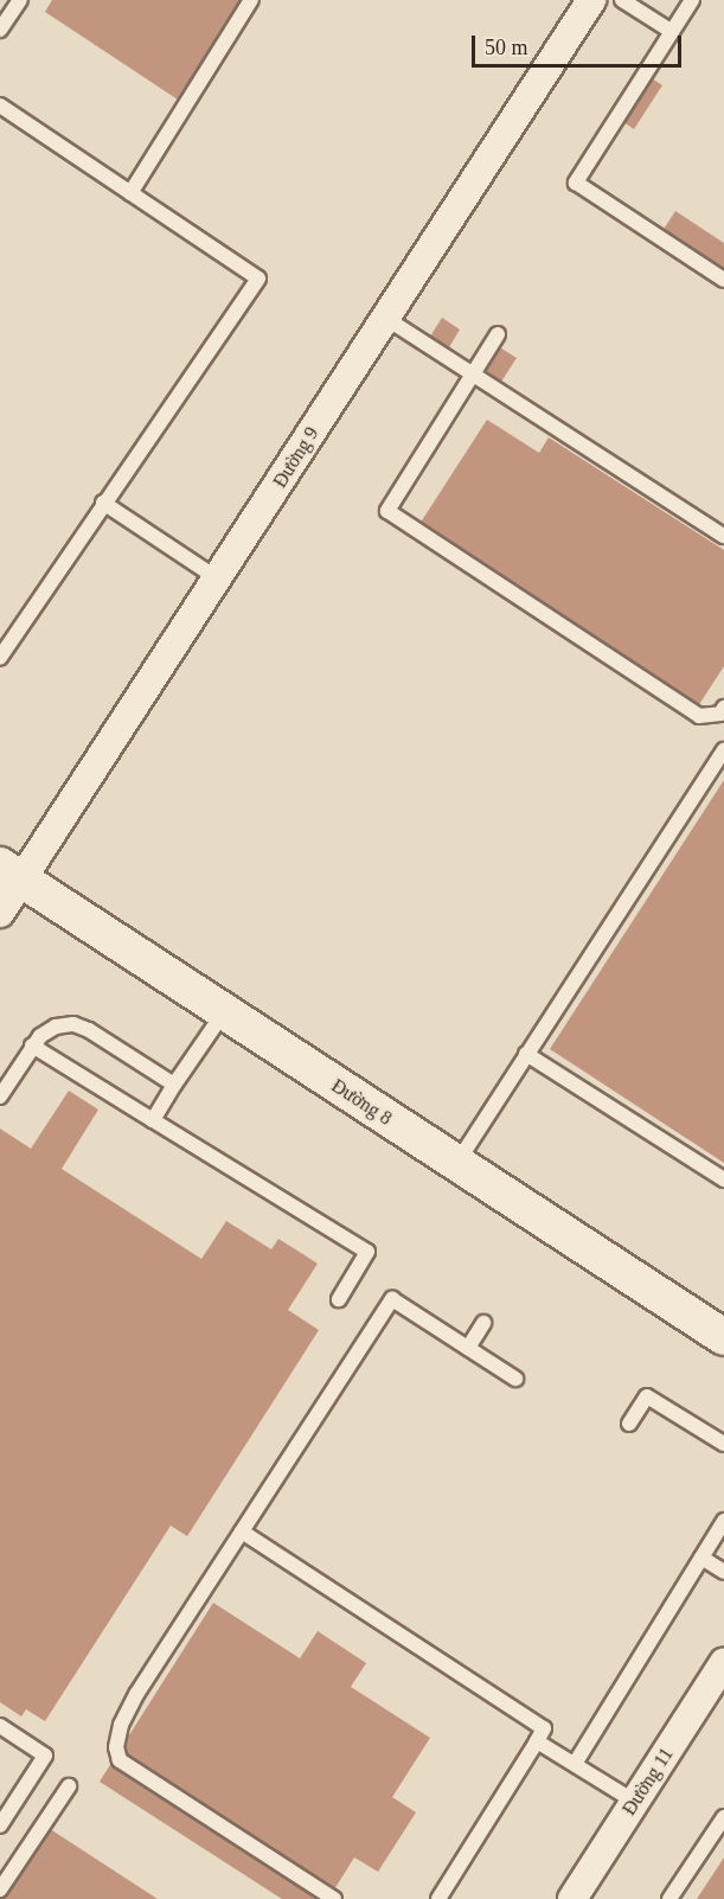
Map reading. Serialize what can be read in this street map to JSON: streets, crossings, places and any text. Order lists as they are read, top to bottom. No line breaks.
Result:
{"streets":{"street":["Đường 9","Đường 8","Đường 11"]},"crossings":[["Đường 9","Đường 8"]],"scale_bar":"50 m"}
